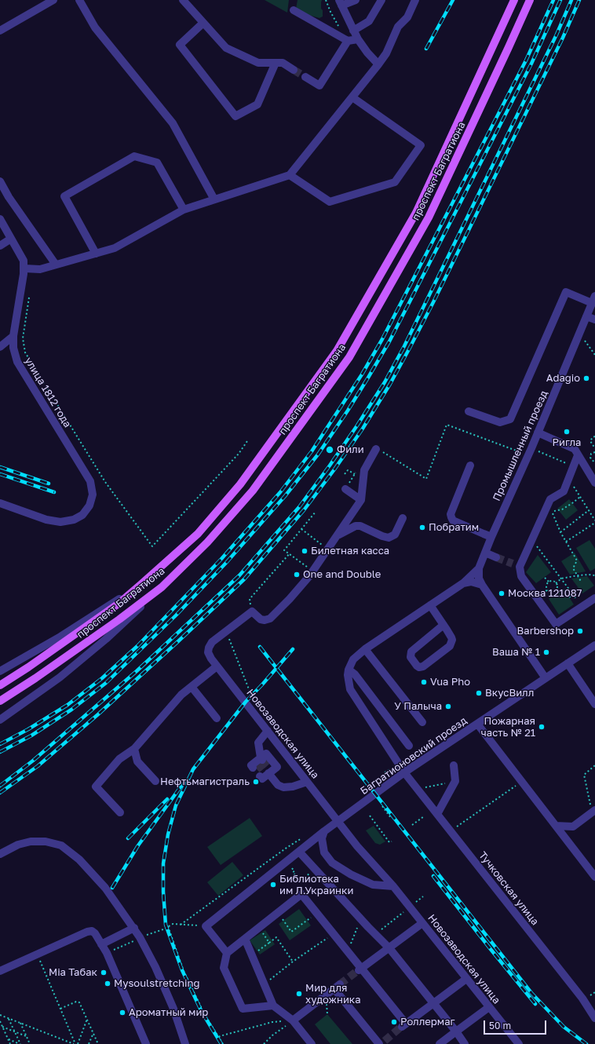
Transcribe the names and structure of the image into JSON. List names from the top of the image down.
{
  "streets": {
    "main road": ["проспект Багратиона"],
    "street": [
      "улица 1812 года",
      "Промышленный проезд",
      "Новозаводская улица",
      "Багратионовский проезд",
      "Тучковская улица"
    ]
  },
  "crossings": [
    ["Новозаводская улица", "Багратионовский проезд"],
    ["Багратионовский проезд", "Тучковская улица"]
  ],
  "places": [
    "Adagio",
    "Ригла",
    "Фили",
    "Побратим",
    "Билетная касса",
    "One and Double",
    "Москва 121087",
    "Barbershop",
    "Ваша № 1",
    "Vua Pho",
    "ВкусВилл",
    "У Палыча",
    "Пожарная часть № 21",
    "Нефтьмагистраль",
    "Библиотека им Л.Украинки",
    "Mia Табак",
    "Mysoulstretching",
    "Мир для художника",
    "Ароматный мир",
    "Роллермаг"
  ],
  "scale_bar": "50 m"
}
